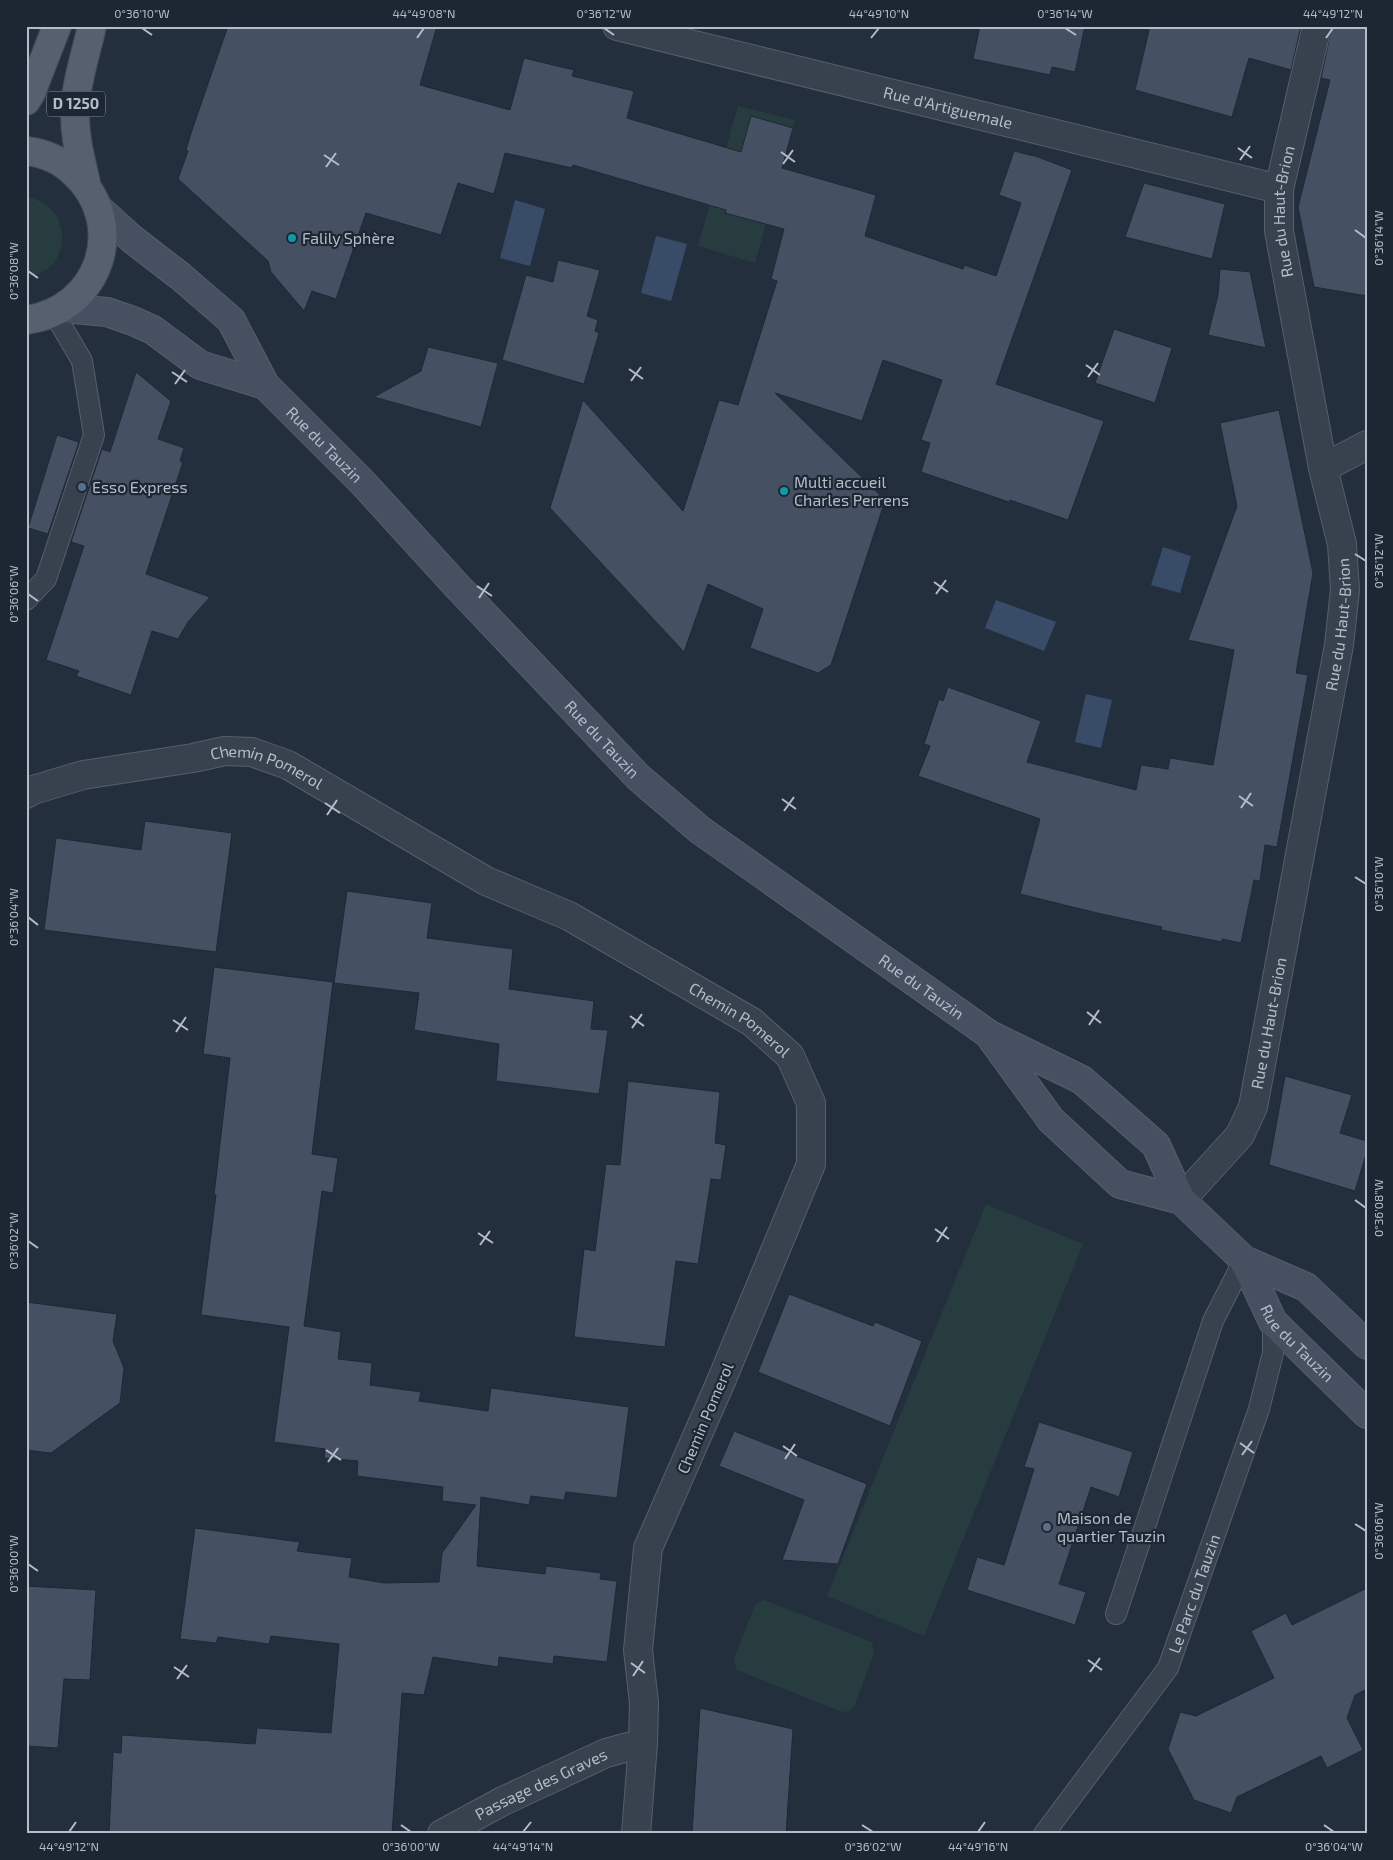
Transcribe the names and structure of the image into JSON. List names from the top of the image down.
{
  "streets": {
    "main road": ["D 1250"],
    "street": [
      "Rue d'Artiguemale",
      "Rue du Haut-Brion",
      "Rue du Tauzin",
      "Chemin Pomerol",
      "Passage des Graves"
    ],
    "lane": ["Le Parc du Tauzin"]
  },
  "crossings": [
    ["Rue d'Artiguemale", "Rue du Haut-Brion"],
    ["Rue du Haut-Brion", "Rue du Tauzin"],
    ["Rue du Tauzin", "Le Parc du Tauzin"],
    ["Chemin Pomerol", "Passage des Graves"]
  ],
  "places": [
    "Falily Sphère",
    "Esso Express",
    "Multi accueil Charles Perrens",
    "Maison de quartier Tauzin"
  ],
  "coordinates": [
    "0°36'10\"W",
    "44°49'08\"N",
    "0°36'12\"W",
    "44°49'10\"N",
    "0°36'14\"W",
    "44°49'12\"N",
    "0°36'08\"W",
    "0°36'06\"W",
    "0°36'04\"W",
    "0°36'02\"W",
    "0°36'00\"W",
    "44°49'14\"N",
    "44°49'16\"N"
  ]
}
